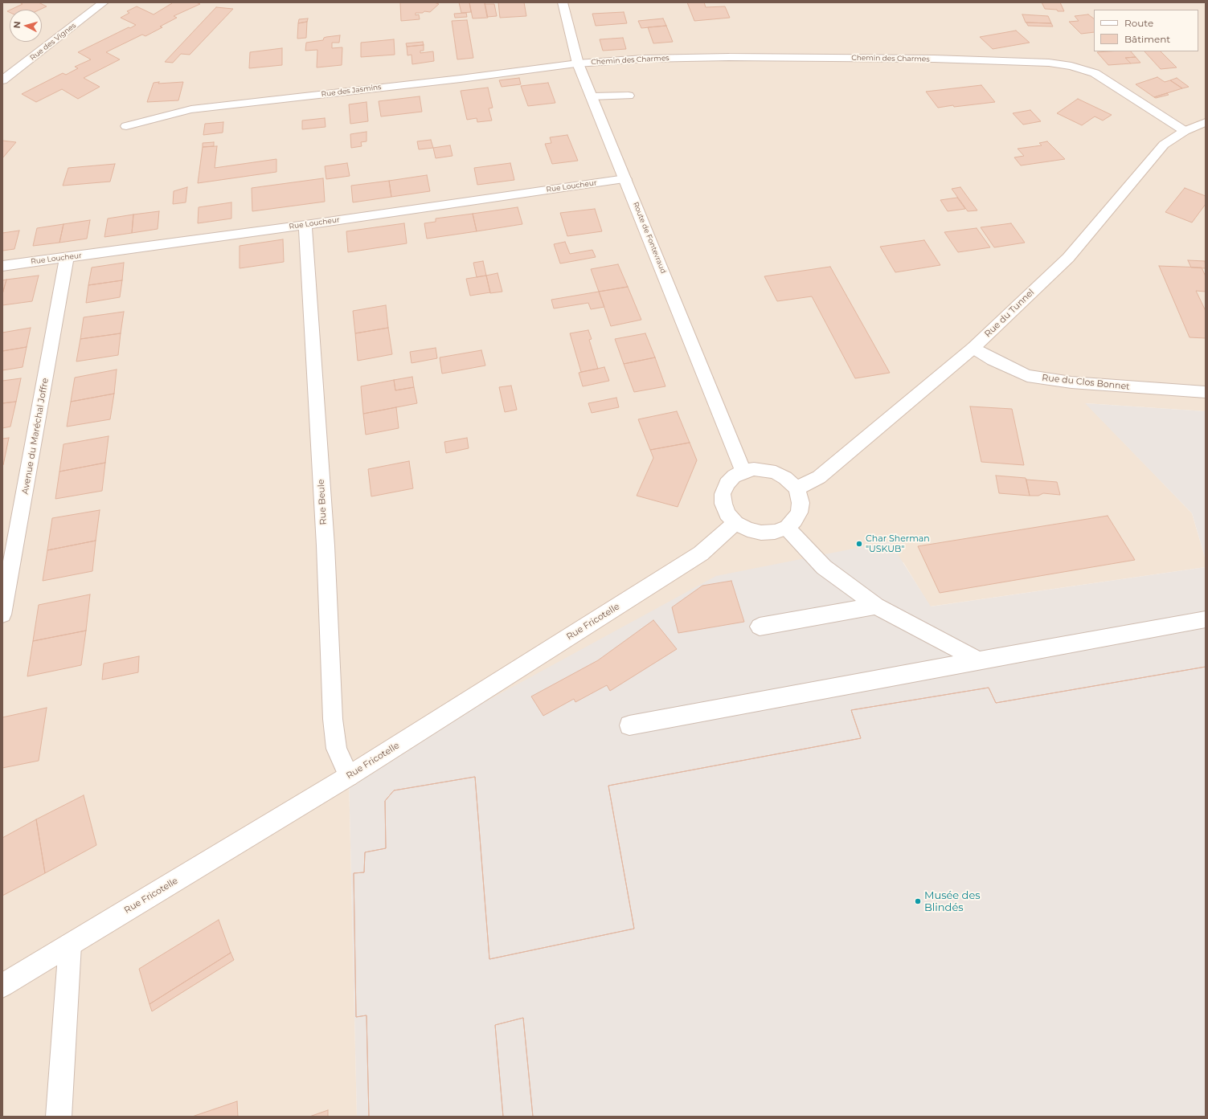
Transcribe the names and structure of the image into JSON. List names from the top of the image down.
{
  "streets": {
    "street": [
      "Rue des Vignes",
      "Chemin des Charmes",
      "Rue des Jasmins",
      "Rue Loucheur",
      "Route de Fontevraud",
      "Rue du Tunnel",
      "Rue du Clos Bonnet",
      "Avenue du Maréchal Joffre",
      "Rue Beule",
      "Rue Fricotelle"
    ]
  },
  "crossings": [
    ["Chemin des Charmes", "Rue des Jasmins"],
    ["Chemin des Charmes", "Route de Fontevraud"],
    ["Chemin des Charmes", "Rue du Tunnel"],
    ["Rue des Jasmins", "Route de Fontevraud"],
    ["Rue Loucheur", "Route de Fontevraud"],
    ["Rue Loucheur", "Avenue du Maréchal Joffre"],
    ["Rue Loucheur", "Rue Beule"],
    ["Route de Fontevraud", "Rue du Tunnel"],
    ["Route de Fontevraud", "Rue Fricotelle"],
    ["Rue du Tunnel", "Rue du Clos Bonnet"],
    ["Rue du Tunnel", "Rue Fricotelle"],
    ["Rue Beule", "Rue Fricotelle"]
  ],
  "places": ["Char Sherman \"USKUB\"", "Musée des Blindés"],
  "legend": ["Route", "Bâtiment"],
  "north": "left"
}
